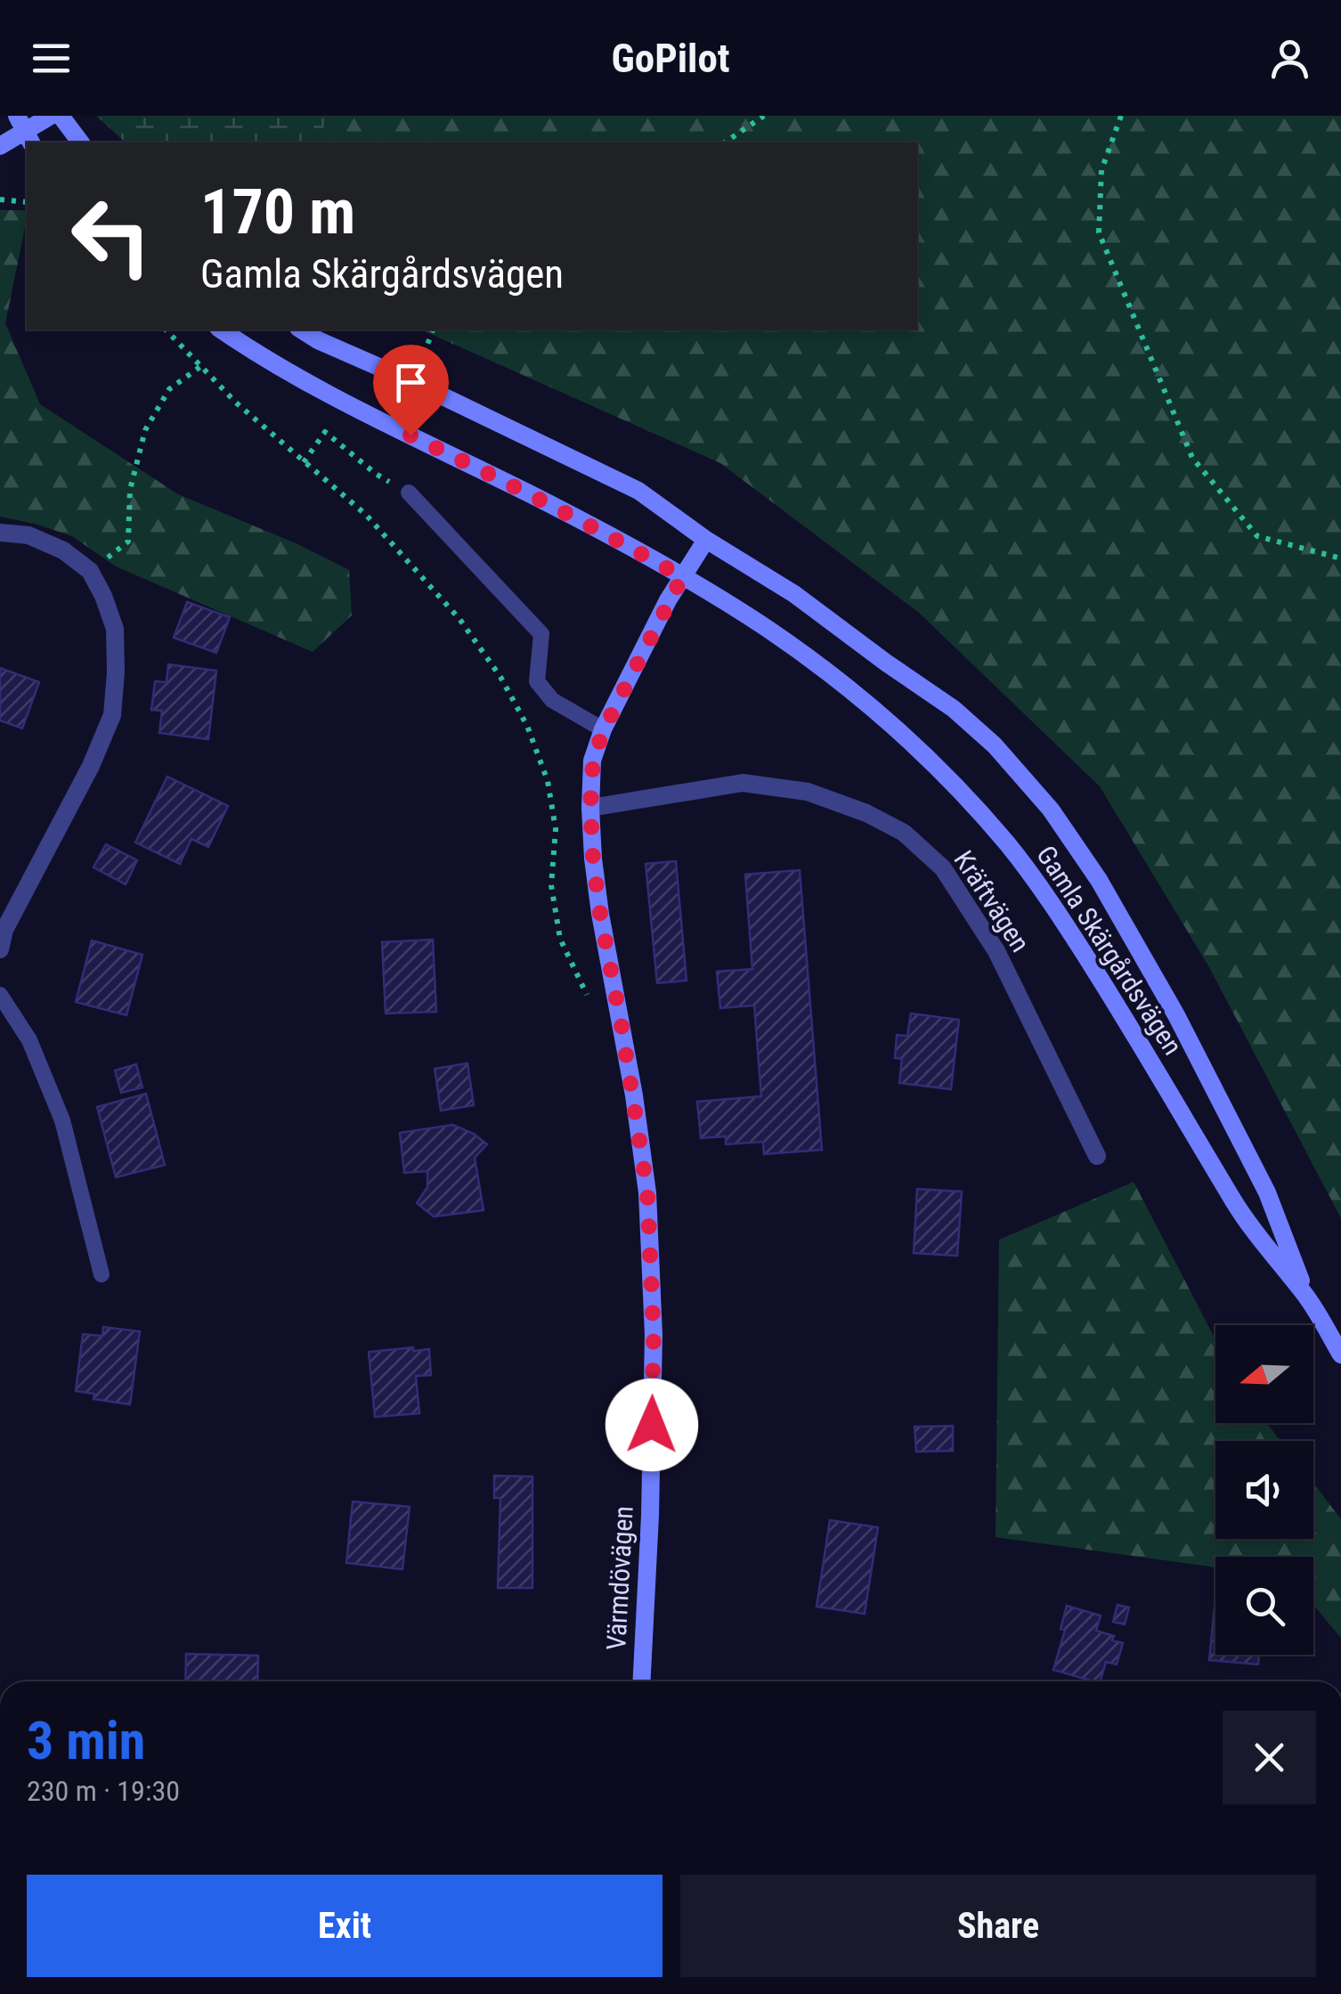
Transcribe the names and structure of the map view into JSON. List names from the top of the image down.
{
  "streets": {
    "main road": ["Gamla Skärgårdsvägen", "Värmdövägen"],
    "street": ["Kräftvägen"]
  },
  "crossings": [
    ["Kräftvägen", "Värmdövägen"],
    ["Gamla Skärgårdsvägen", "Värmdövägen"]
  ],
  "north": "left",
  "page": {
    "header": "GoPilot",
    "turn": ["170 m", "Gamla Skärgårdsvägen"],
    "heading": ["3 min", "230 m · 19:30"],
    "buttons": ["Exit", "Share"]
  }
}
